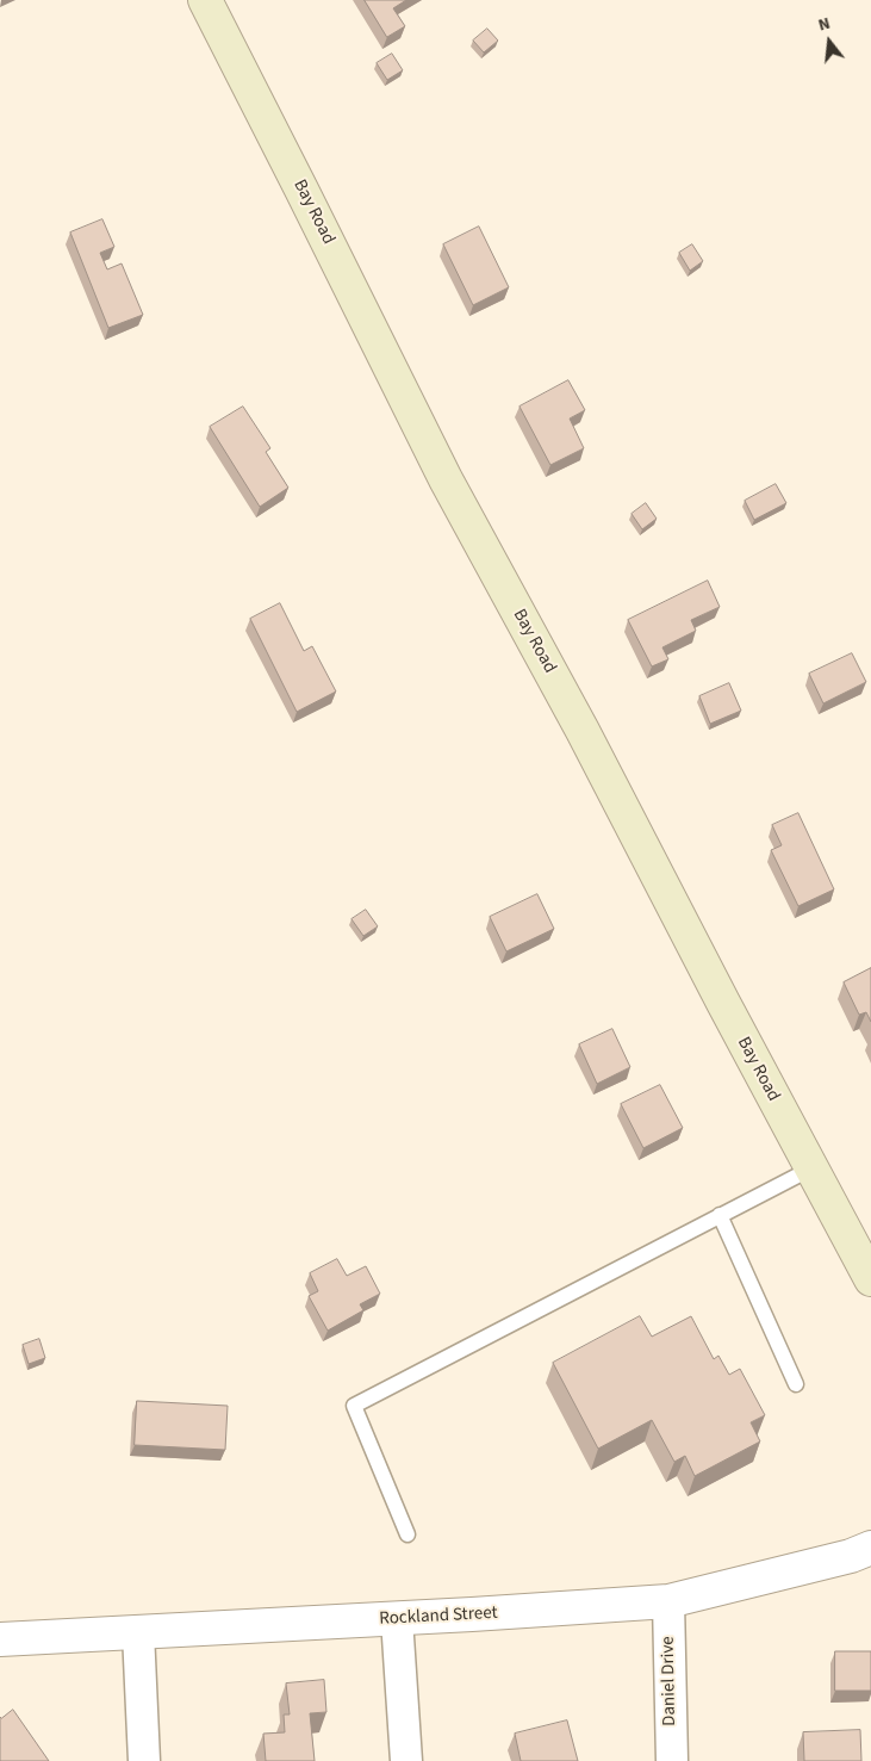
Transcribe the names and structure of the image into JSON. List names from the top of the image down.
{
  "streets": {
    "main road": ["Bay Road"],
    "street": ["Rockland Street", "Daniel Drive"]
  },
  "crossings": [
    ["Rockland Street", "Daniel Drive"]
  ],
  "north": "top"
}
